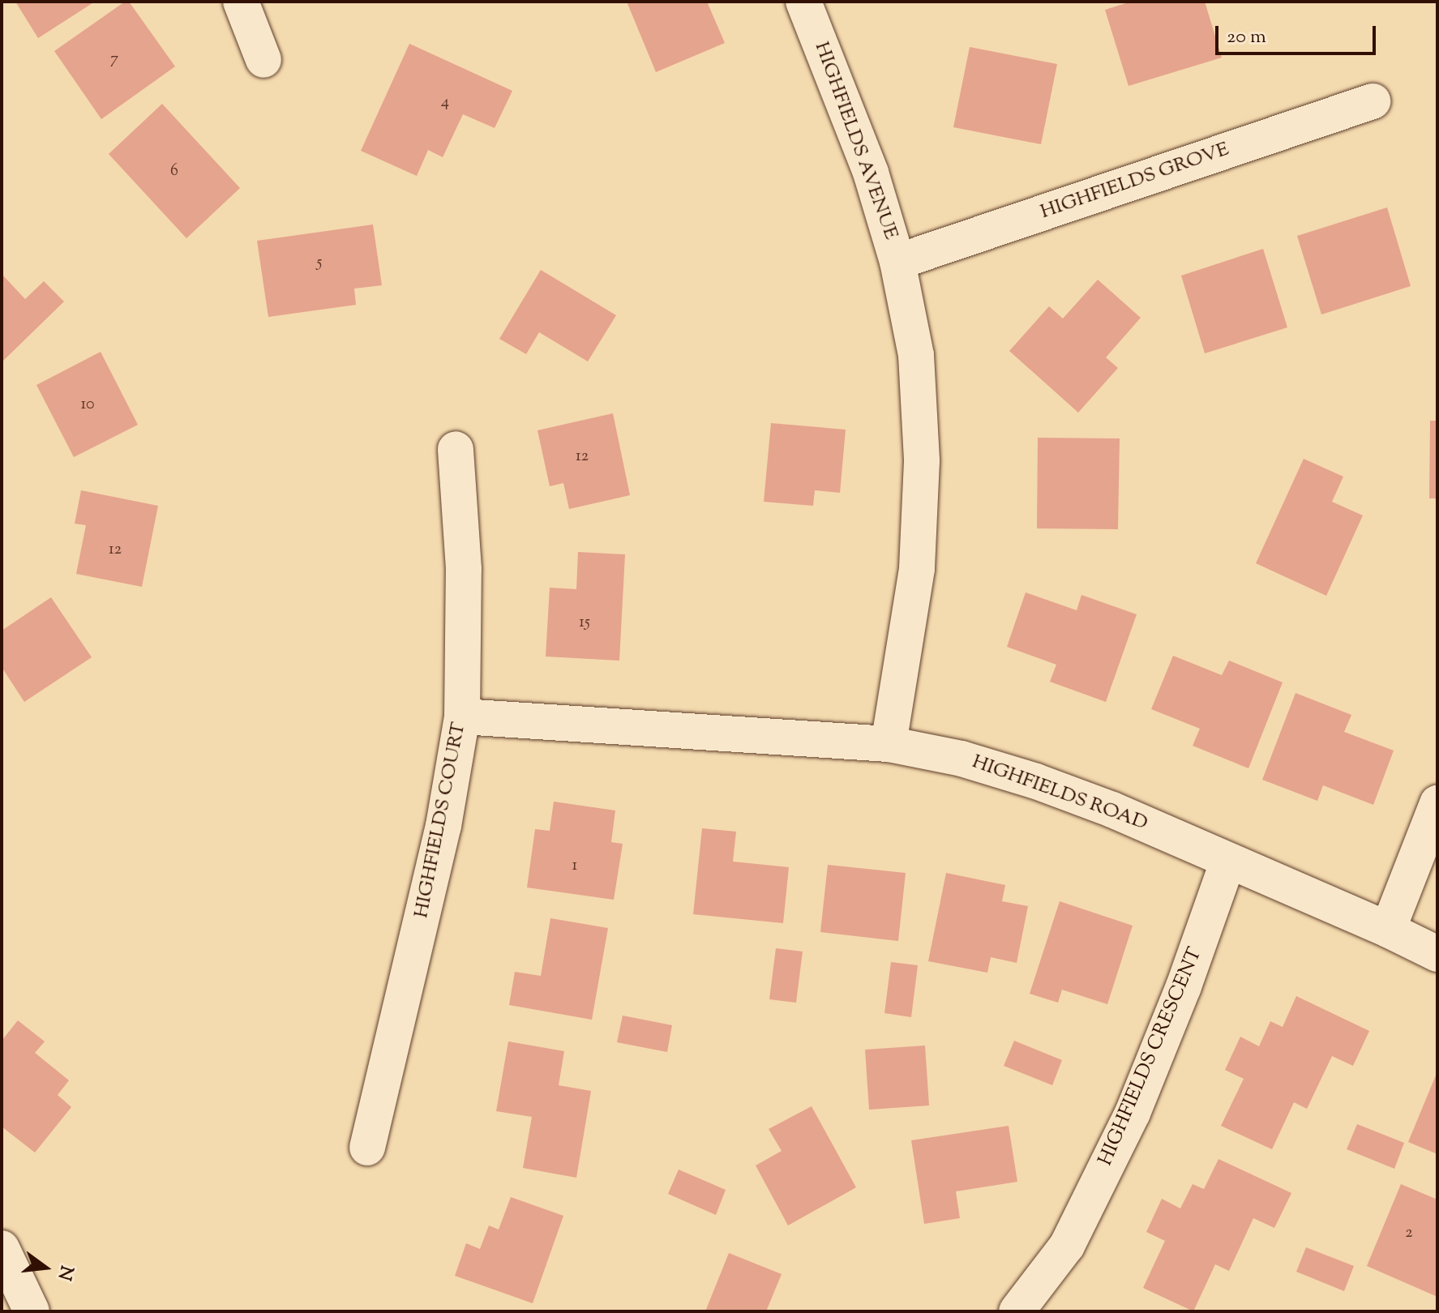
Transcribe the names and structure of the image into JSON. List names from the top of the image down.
{
  "streets": {
    "street": [
      "HIGHFIELDS AVENUE",
      "HIGHFIELDS GROVE",
      "HIGHFIELDS ROAD",
      "HIGHFIELDS COURT",
      "HIGHFIELDS CRESCENT"
    ]
  },
  "crossings": [
    ["HIGHFIELDS AVENUE", "HIGHFIELDS GROVE"],
    ["HIGHFIELDS AVENUE", "HIGHFIELDS ROAD"],
    ["HIGHFIELDS ROAD", "HIGHFIELDS COURT"],
    ["HIGHFIELDS ROAD", "HIGHFIELDS CRESCENT"]
  ],
  "house_numbers": [
    "7",
    "4",
    "6",
    "5",
    "10",
    "12",
    "12",
    "15",
    "1",
    "2"
  ],
  "scale_bar": "20 m",
  "north": "right"
}
